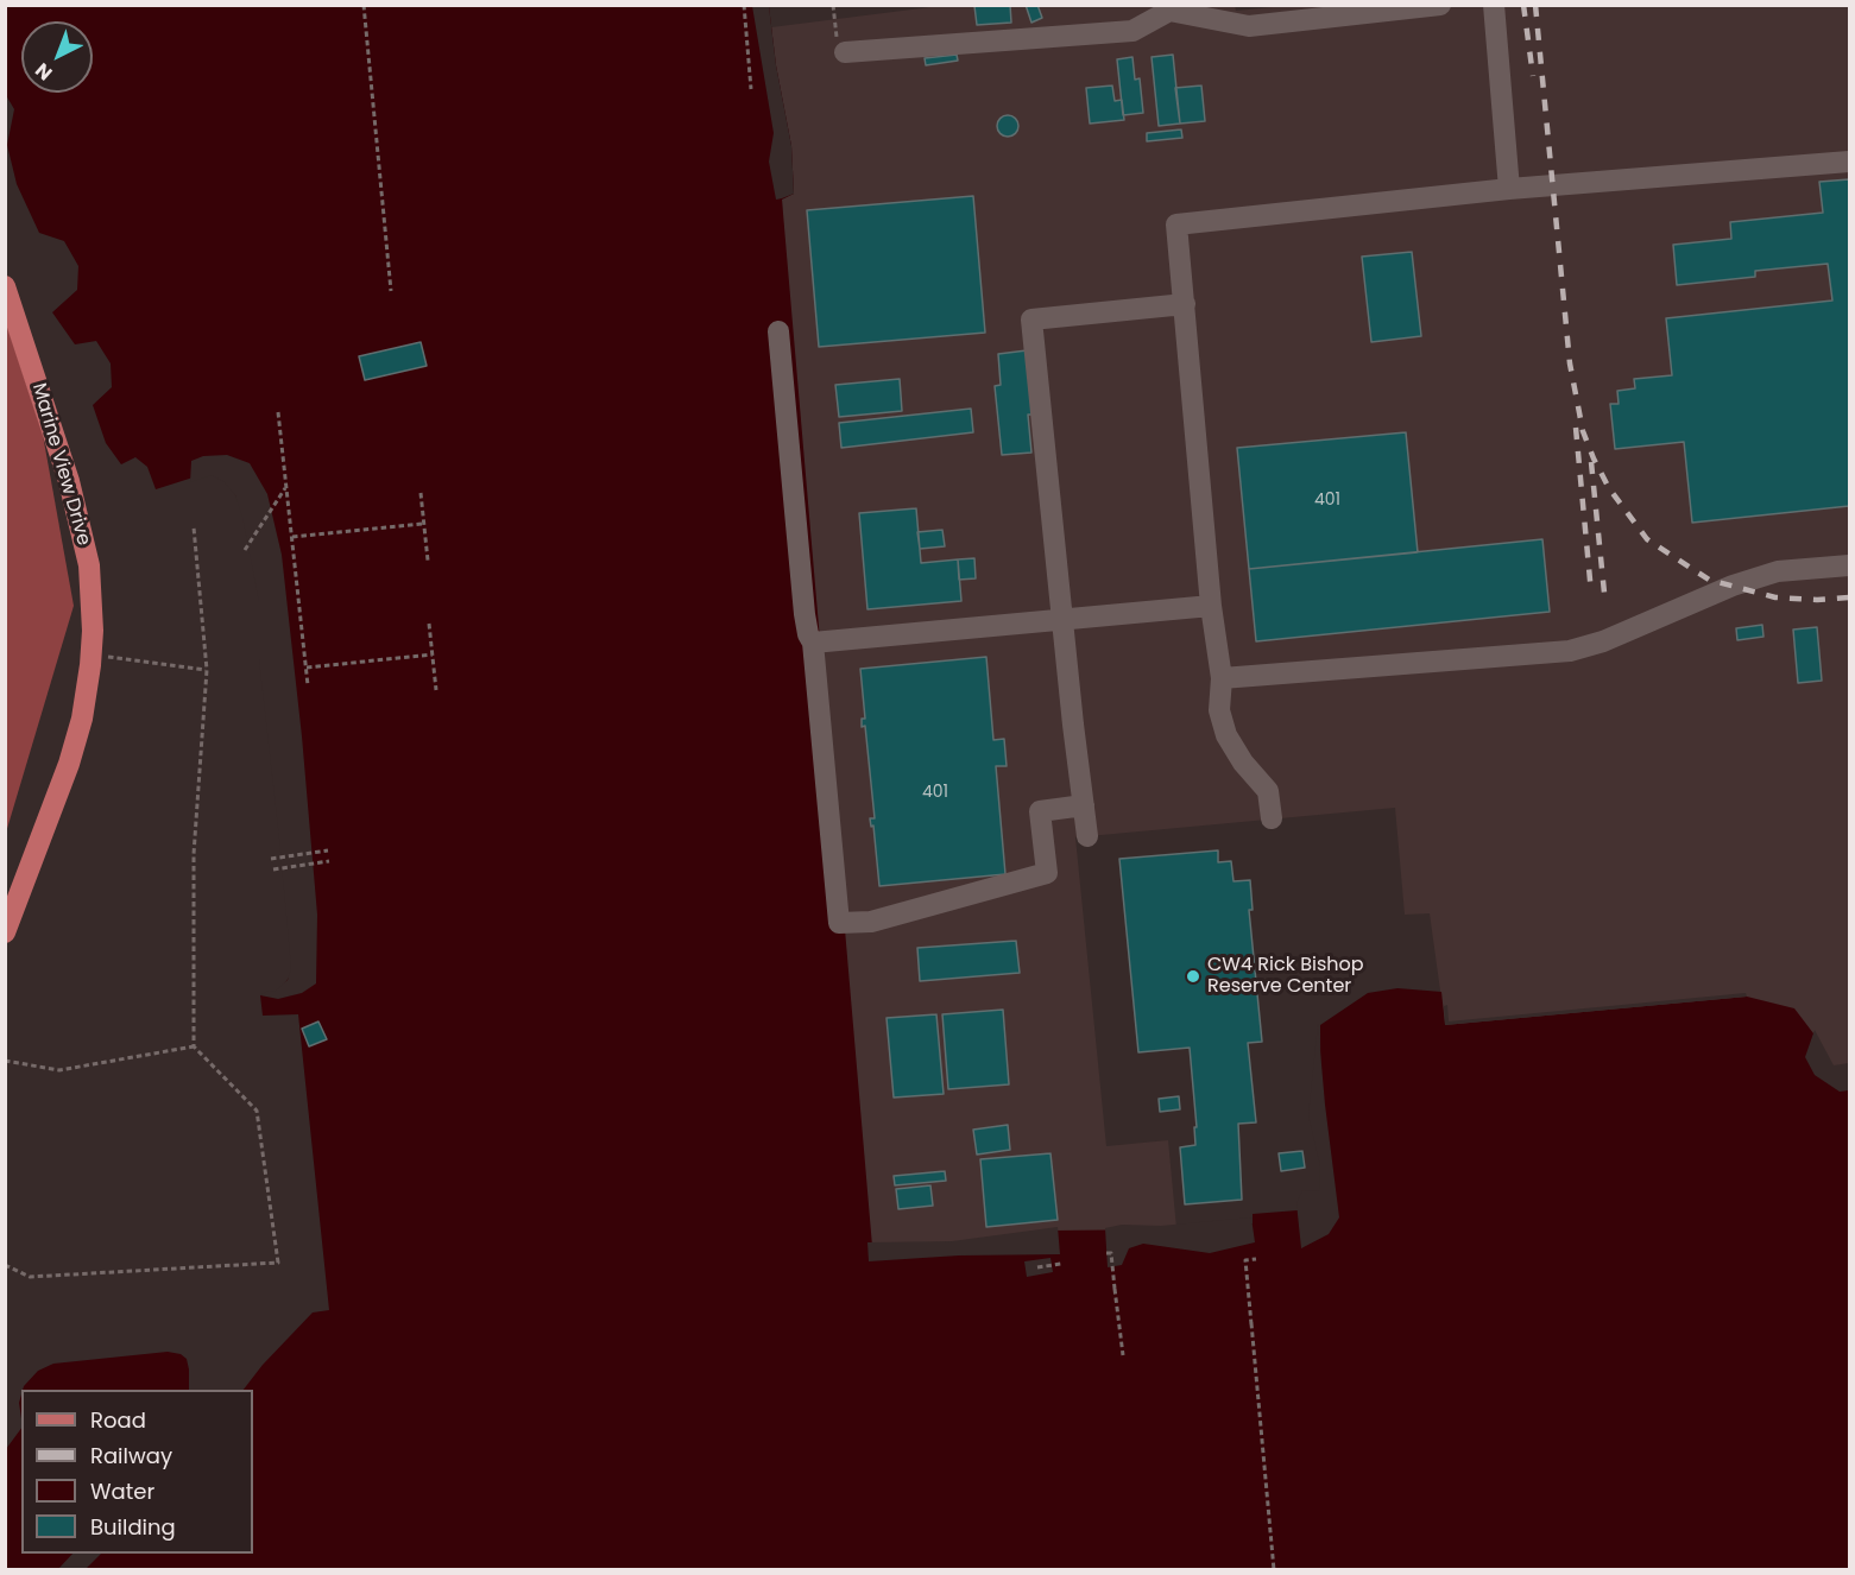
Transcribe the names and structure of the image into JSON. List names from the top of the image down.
{
  "streets": {
    "main road": ["Marine View Drive"]
  },
  "places": ["CW4 Rick Bishop Reserve Center"],
  "house_numbers": ["401", "401"],
  "legend": [
    "Road",
    "Railway",
    "Water",
    "Building"
  ],
  "north": "bottom left"
}
